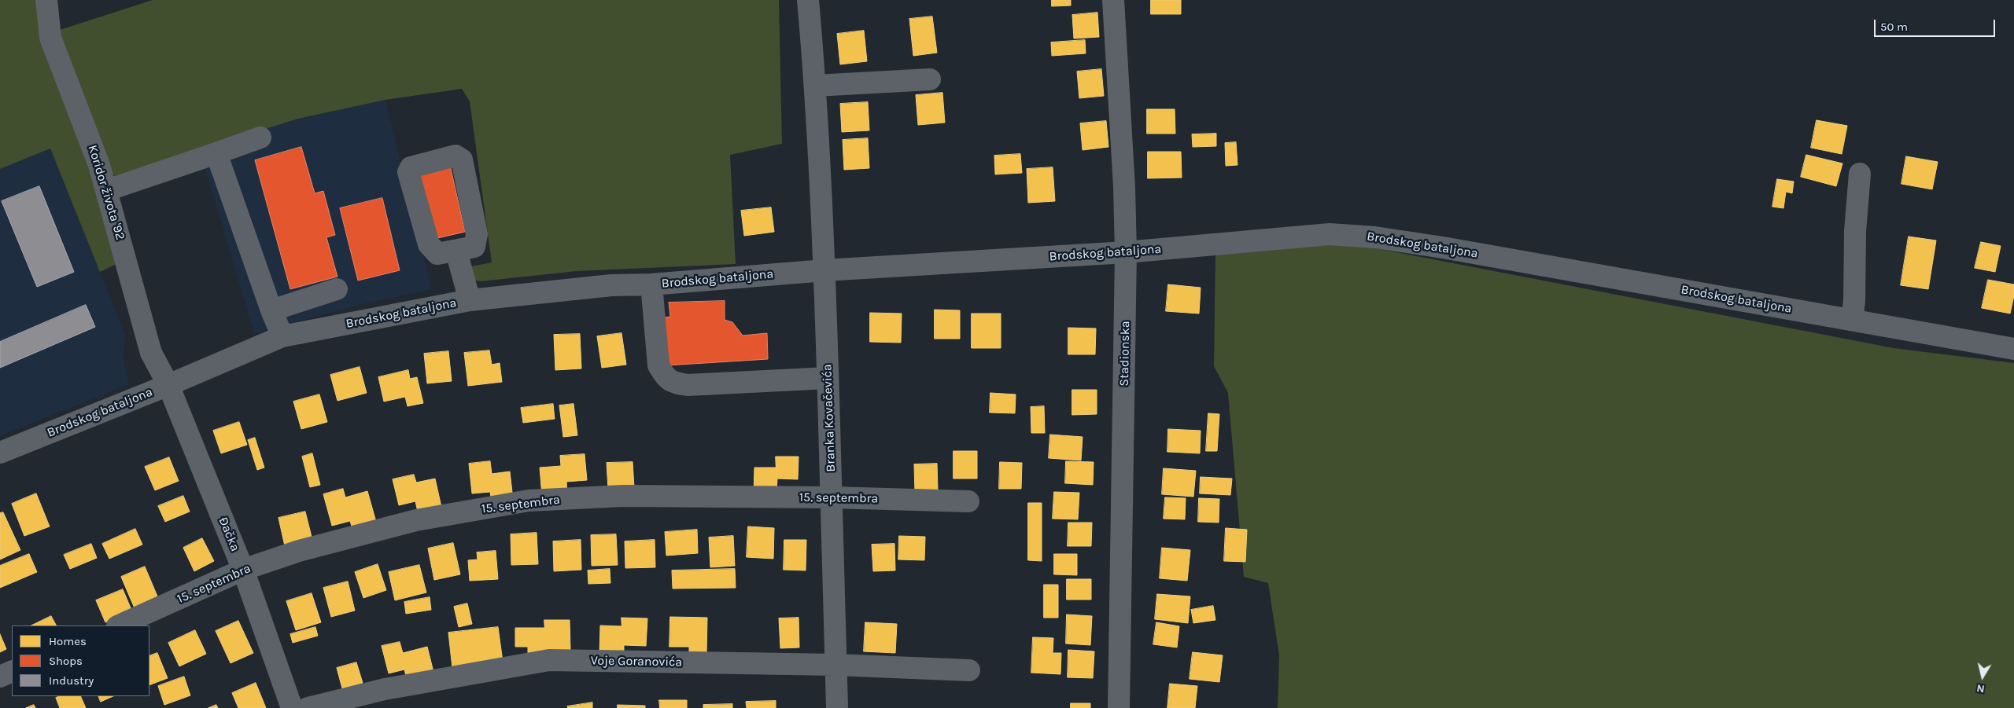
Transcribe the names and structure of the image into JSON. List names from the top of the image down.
{
  "streets": {
    "street": [
      "Koridor života '92",
      "Brodskog bataljona",
      "Stadionska",
      "Branka Kovačevića",
      "15. septembra",
      "Đačka",
      "Voje Goranovića"
    ]
  },
  "crossings": [
    ["Koridor života '92", "Brodskog bataljona"],
    ["Koridor života '92", "Đačka"],
    ["Brodskog bataljona", "Stadionska"],
    ["Brodskog bataljona", "Branka Kovačevića"],
    ["Brodskog bataljona", "Đačka"],
    ["Branka Kovačevića", "15. septembra"],
    ["Branka Kovačevića", "Voje Goranovića"],
    ["15. septembra", "Đačka"]
  ],
  "legend": ["Homes", "Shops", "Industry"],
  "scale_bar": "50 m",
  "north": "bottom"
}
